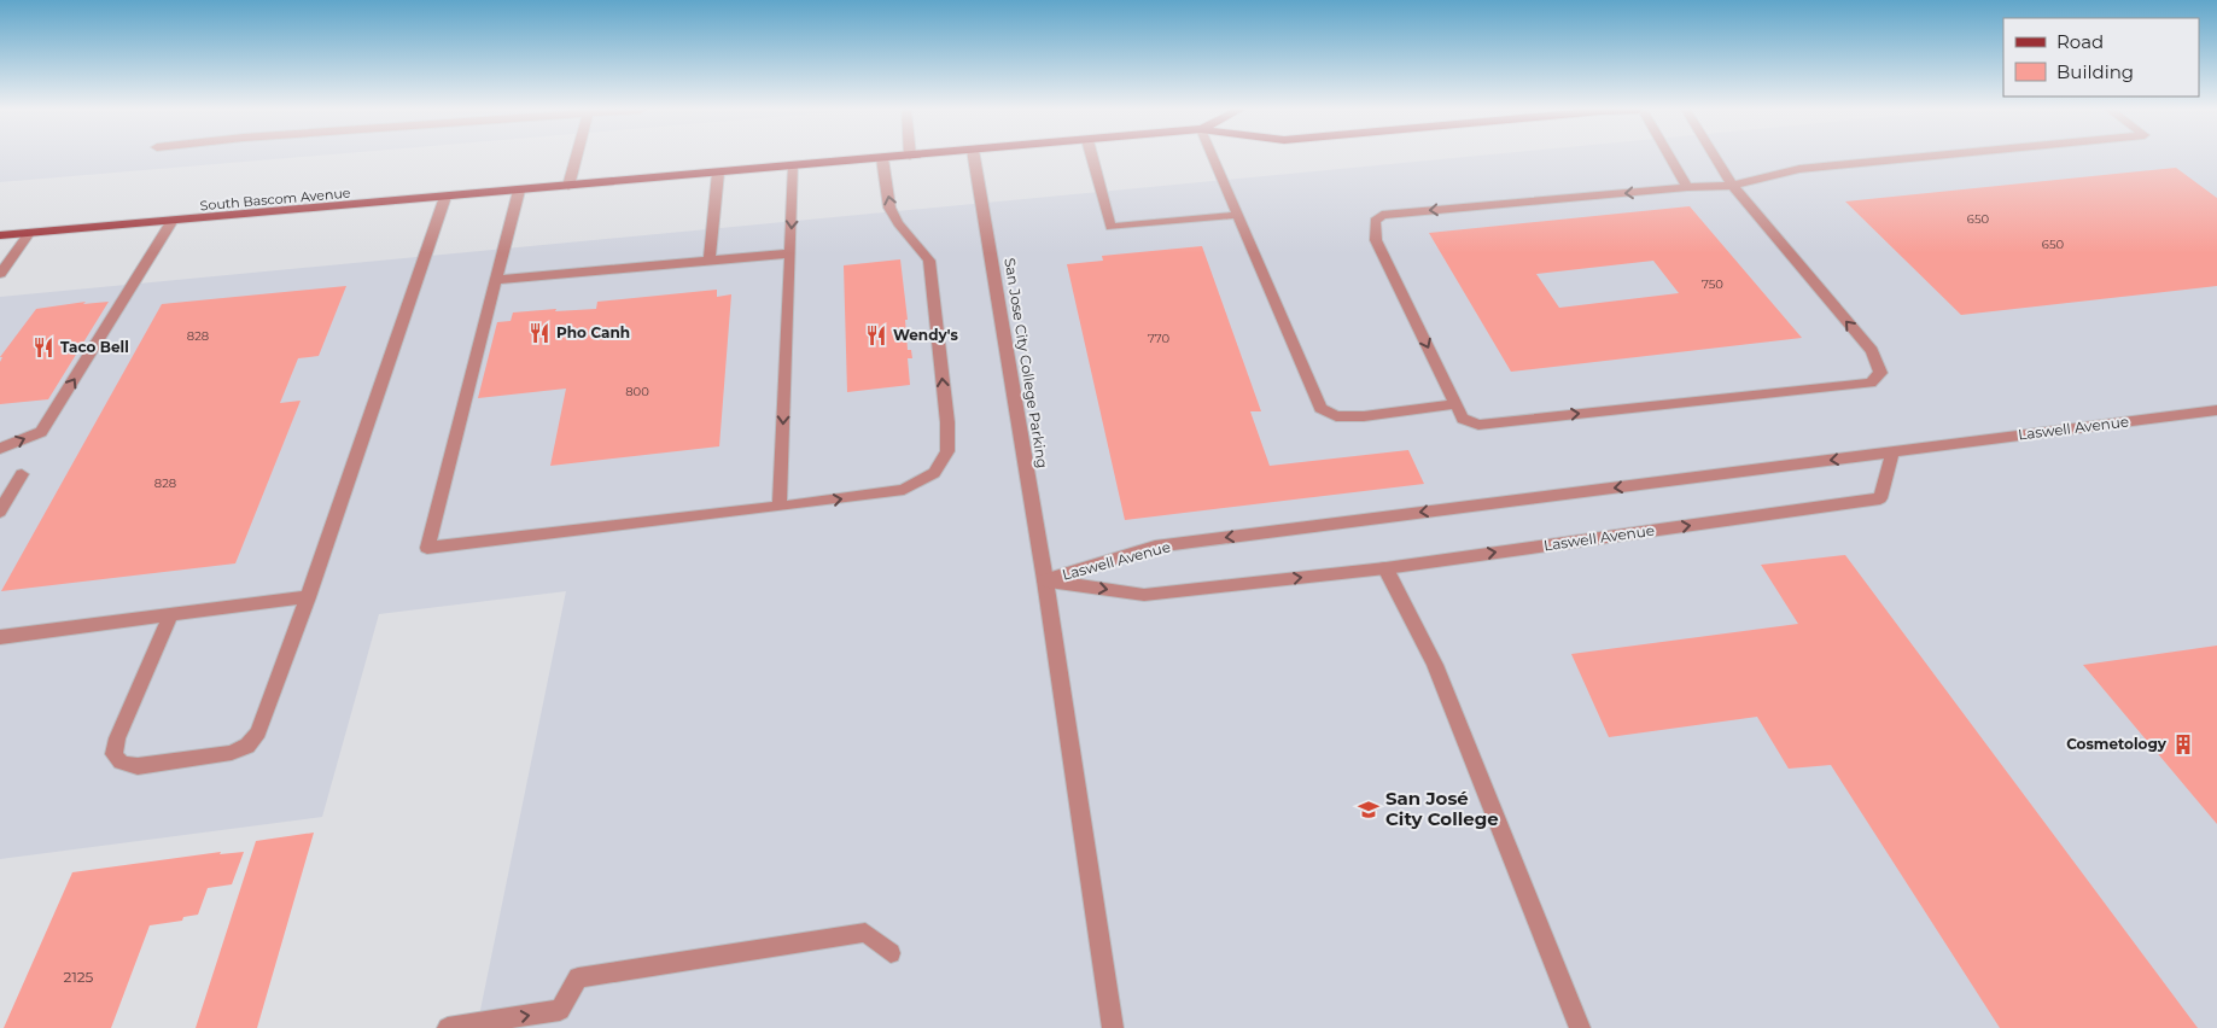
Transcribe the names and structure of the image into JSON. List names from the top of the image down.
{
  "streets": {
    "main road": ["South Bascom Avenue"],
    "street": ["San Jose City College Parking", "Laswell Avenue"]
  },
  "crossings": [
    ["San Jose City College Parking", "Laswell Avenue"]
  ],
  "places": {
    "restaurant": ["Pho Canh", "Wendy's", "Taco Bell"],
    "building": ["Cosmetology"],
    "school or university": ["San José City College"]
  },
  "house_numbers": [
    "650",
    "650",
    "750",
    "828",
    "770",
    "800",
    "828",
    "2125"
  ],
  "legend": ["Road", "Building"]
}
